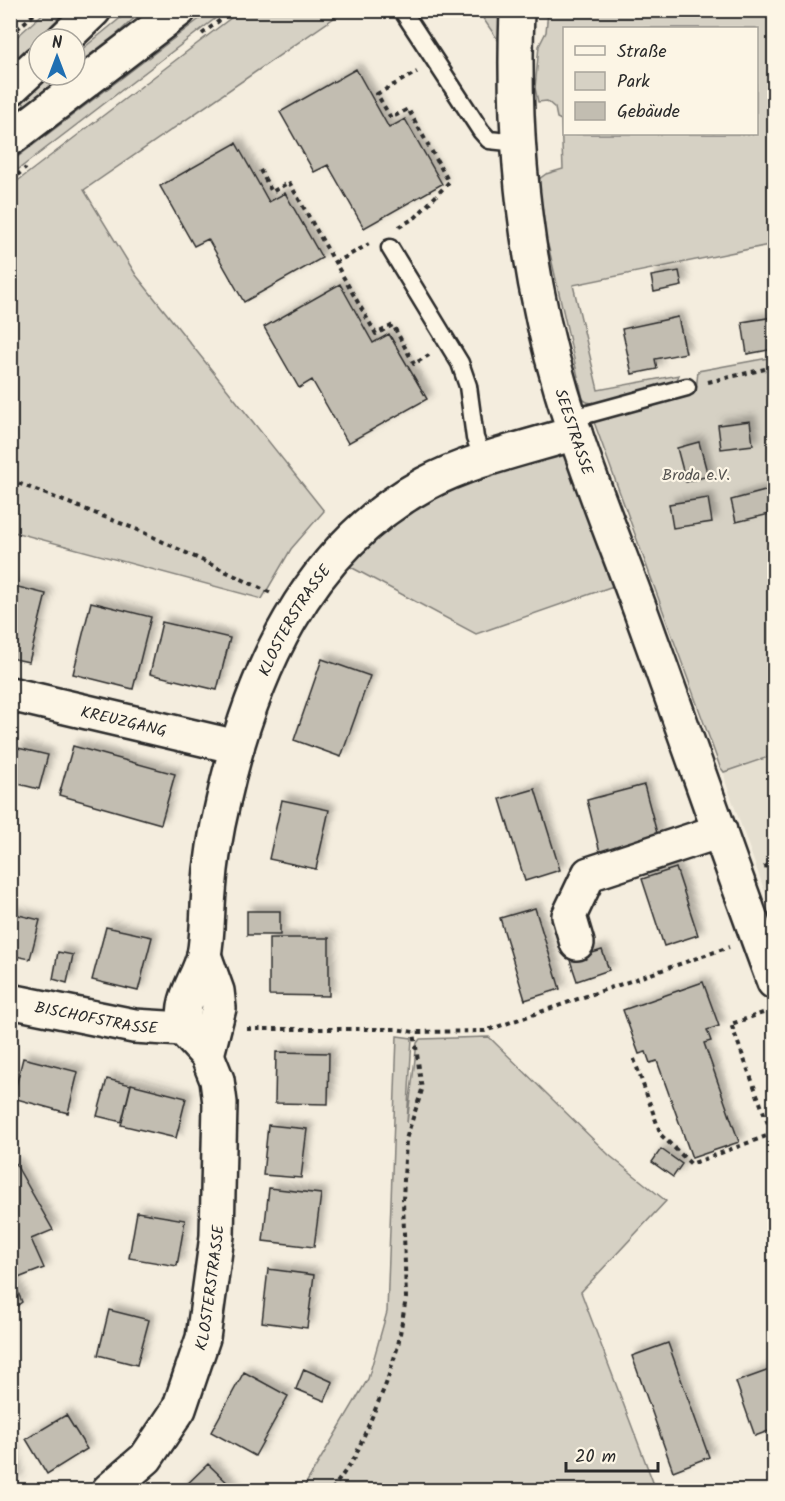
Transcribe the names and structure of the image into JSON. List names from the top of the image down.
{
  "streets": {
    "street": [
      "SEESTRASSE",
      "KLOSTERSTRASSE",
      "KREUZGANG",
      "BISCHOFSTRASSE"
    ]
  },
  "crossings": [
    ["SEESTRASSE", "KLOSTERSTRASSE"],
    ["KLOSTERSTRASSE", "KREUZGANG"],
    ["KLOSTERSTRASSE", "BISCHOFSTRASSE"]
  ],
  "parks": ["Broda e.V."],
  "legend": ["Straße", "Park", "Gebäude"],
  "scale_bar": "20 m",
  "north": "top"
}
